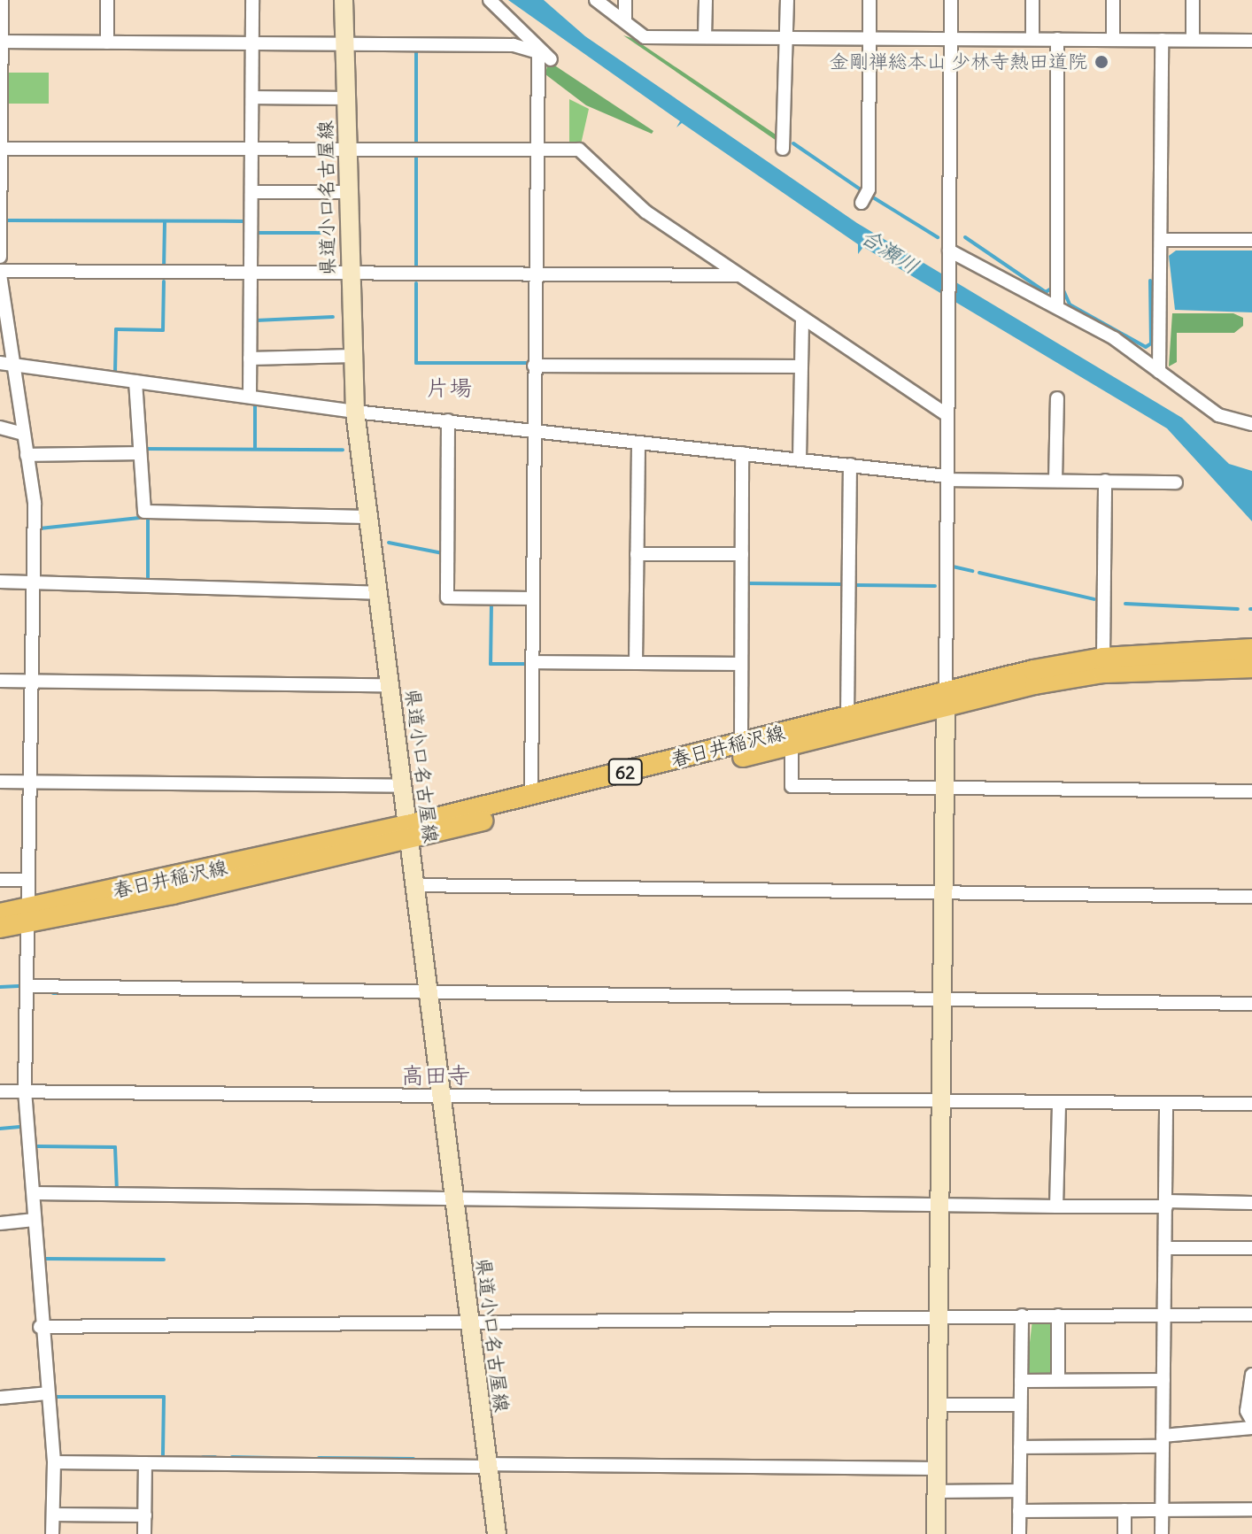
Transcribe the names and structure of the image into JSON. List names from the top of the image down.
{
  "streets": {
    "main road": ["県道小口名古屋線", "春日井稲沢線", "62"]
  },
  "crossings": [
    ["県道小口名古屋線", "春日井稲沢線"]
  ],
  "districts": ["片場", "高田寺"],
  "water": ["合瀬川"],
  "places": ["金剛禅総本山 少林寺熱田道院"]
}
